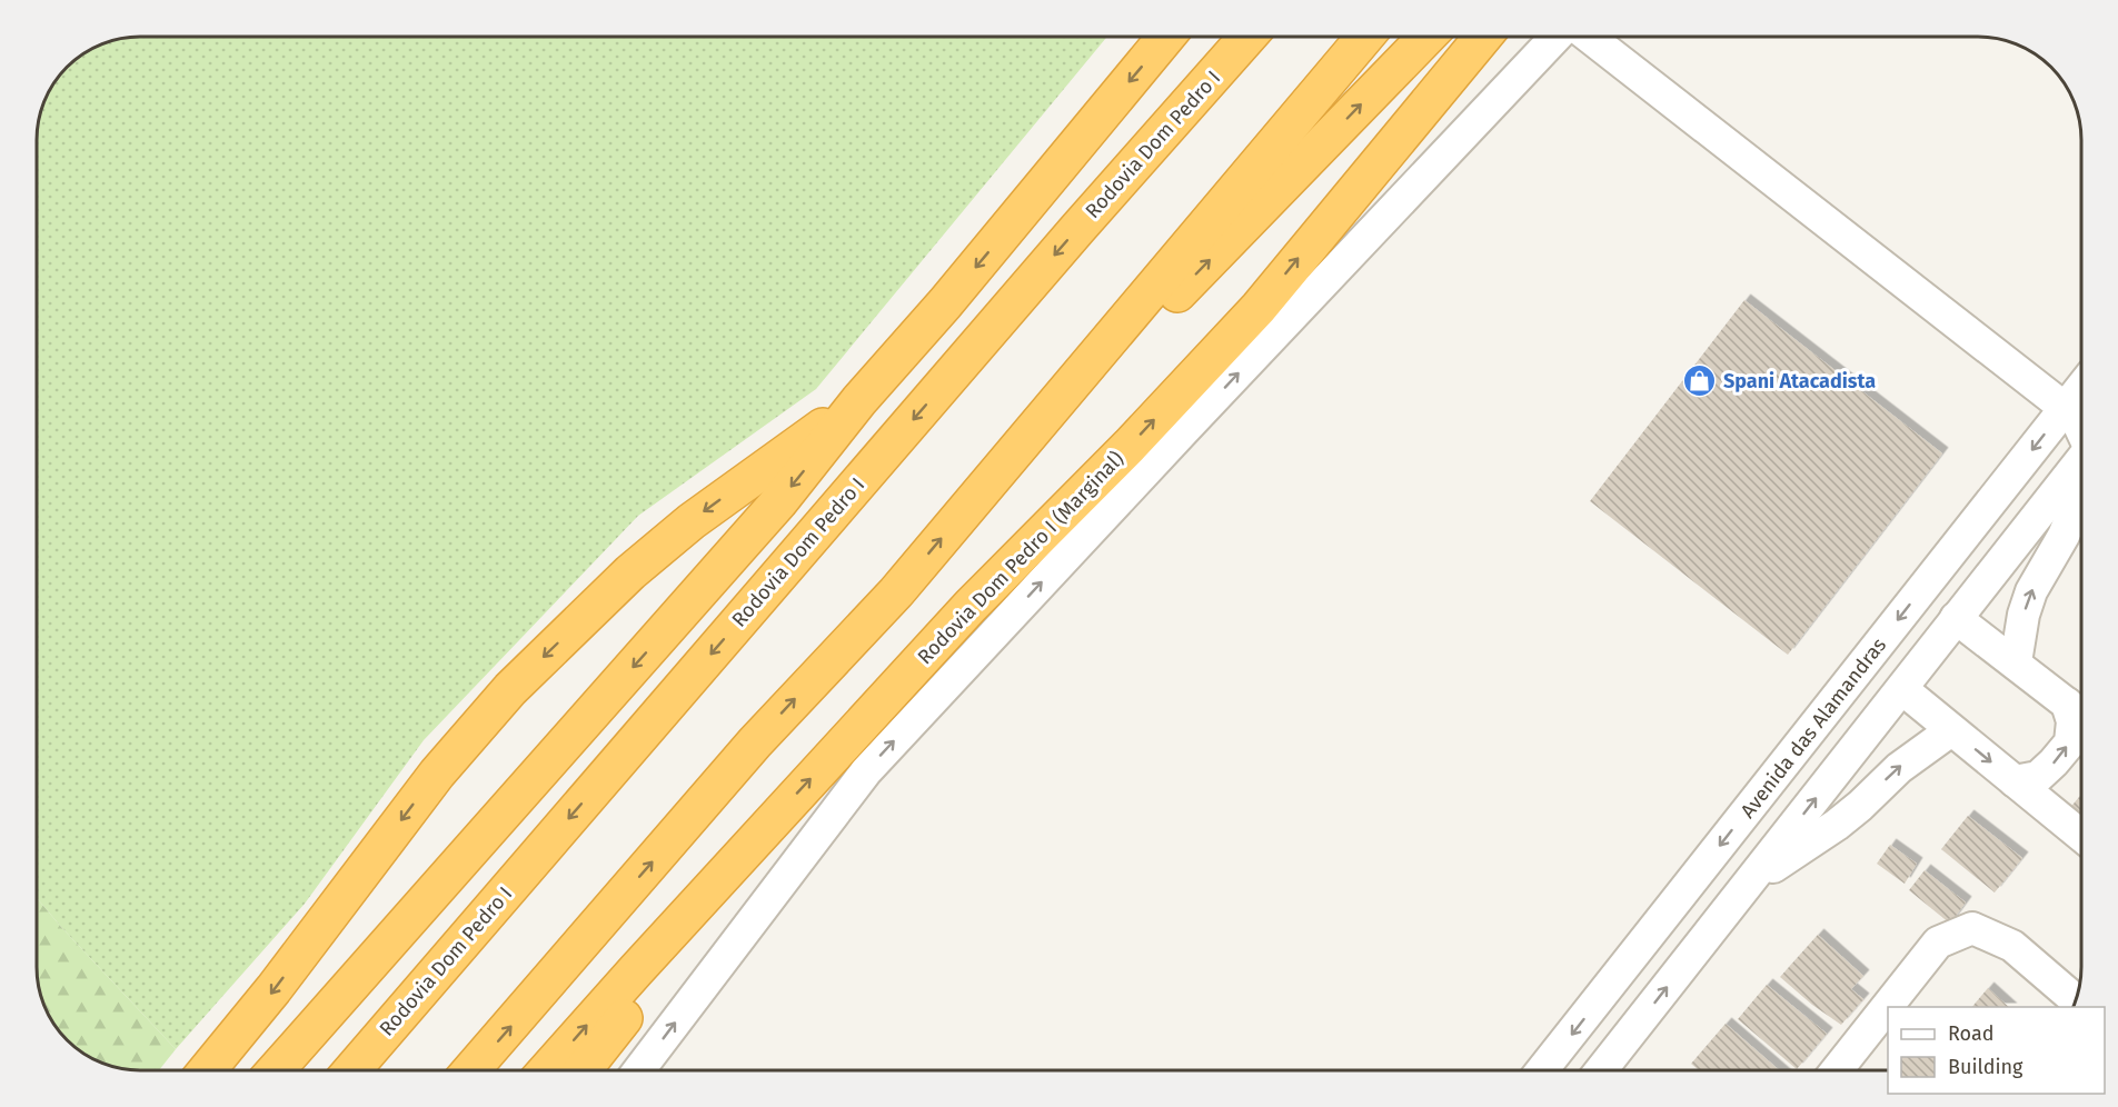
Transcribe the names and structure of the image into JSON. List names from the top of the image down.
{
  "streets": {
    "highway": ["Rodovia Dom Pedro I", "Rodovia Dom Pedro I (Marginal)"],
    "street": ["Avenida das Alamandras"]
  },
  "places": {
    "shop": ["Spani Atacadista"]
  },
  "legend": ["Road", "Building"]
}
